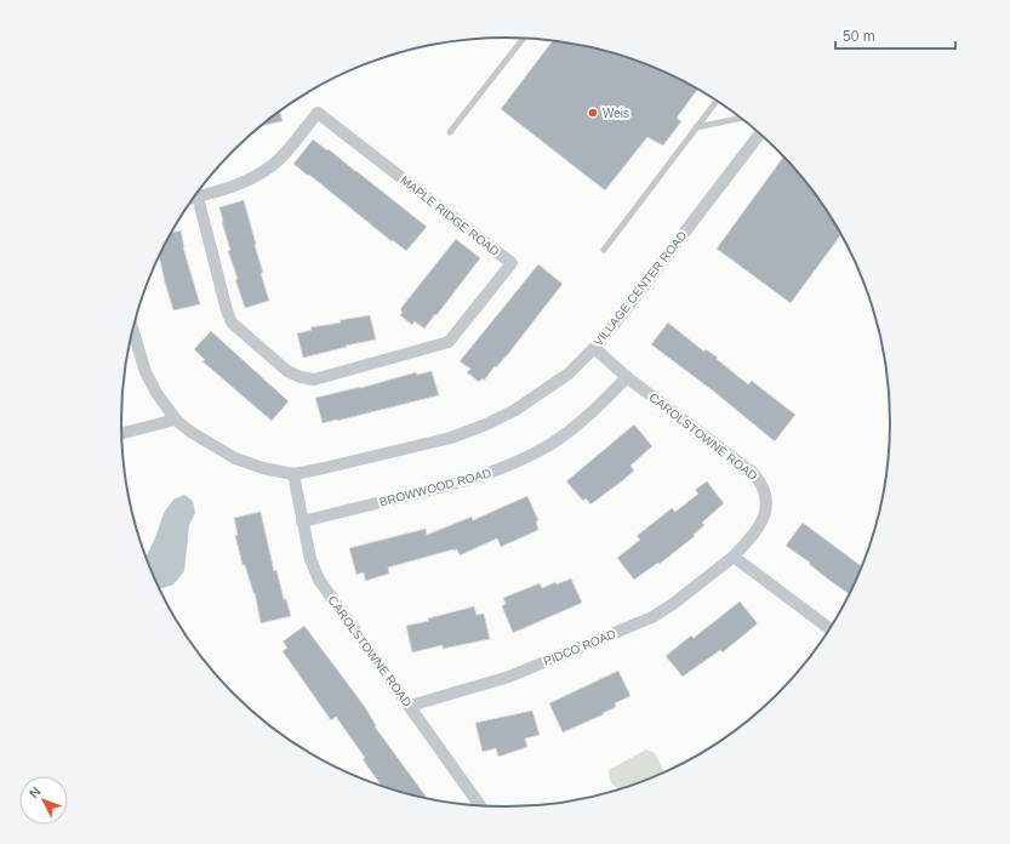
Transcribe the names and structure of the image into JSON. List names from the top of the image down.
{
  "streets": {
    "street": [
      "MAPLE RIDGE ROAD",
      "VILLAGE CENTER ROAD",
      "CAROLSTOWNE ROAD",
      "BROWWOOD ROAD",
      "PIDCO ROAD"
    ]
  },
  "crossings": [
    ["VILLAGE CENTER ROAD", "CAROLSTOWNE ROAD"],
    ["CAROLSTOWNE ROAD", "BROWWOOD ROAD"],
    ["CAROLSTOWNE ROAD", "PIDCO ROAD"]
  ],
  "places": ["Weis"],
  "scale_bar": "50 m",
  "north": "top left"
}
